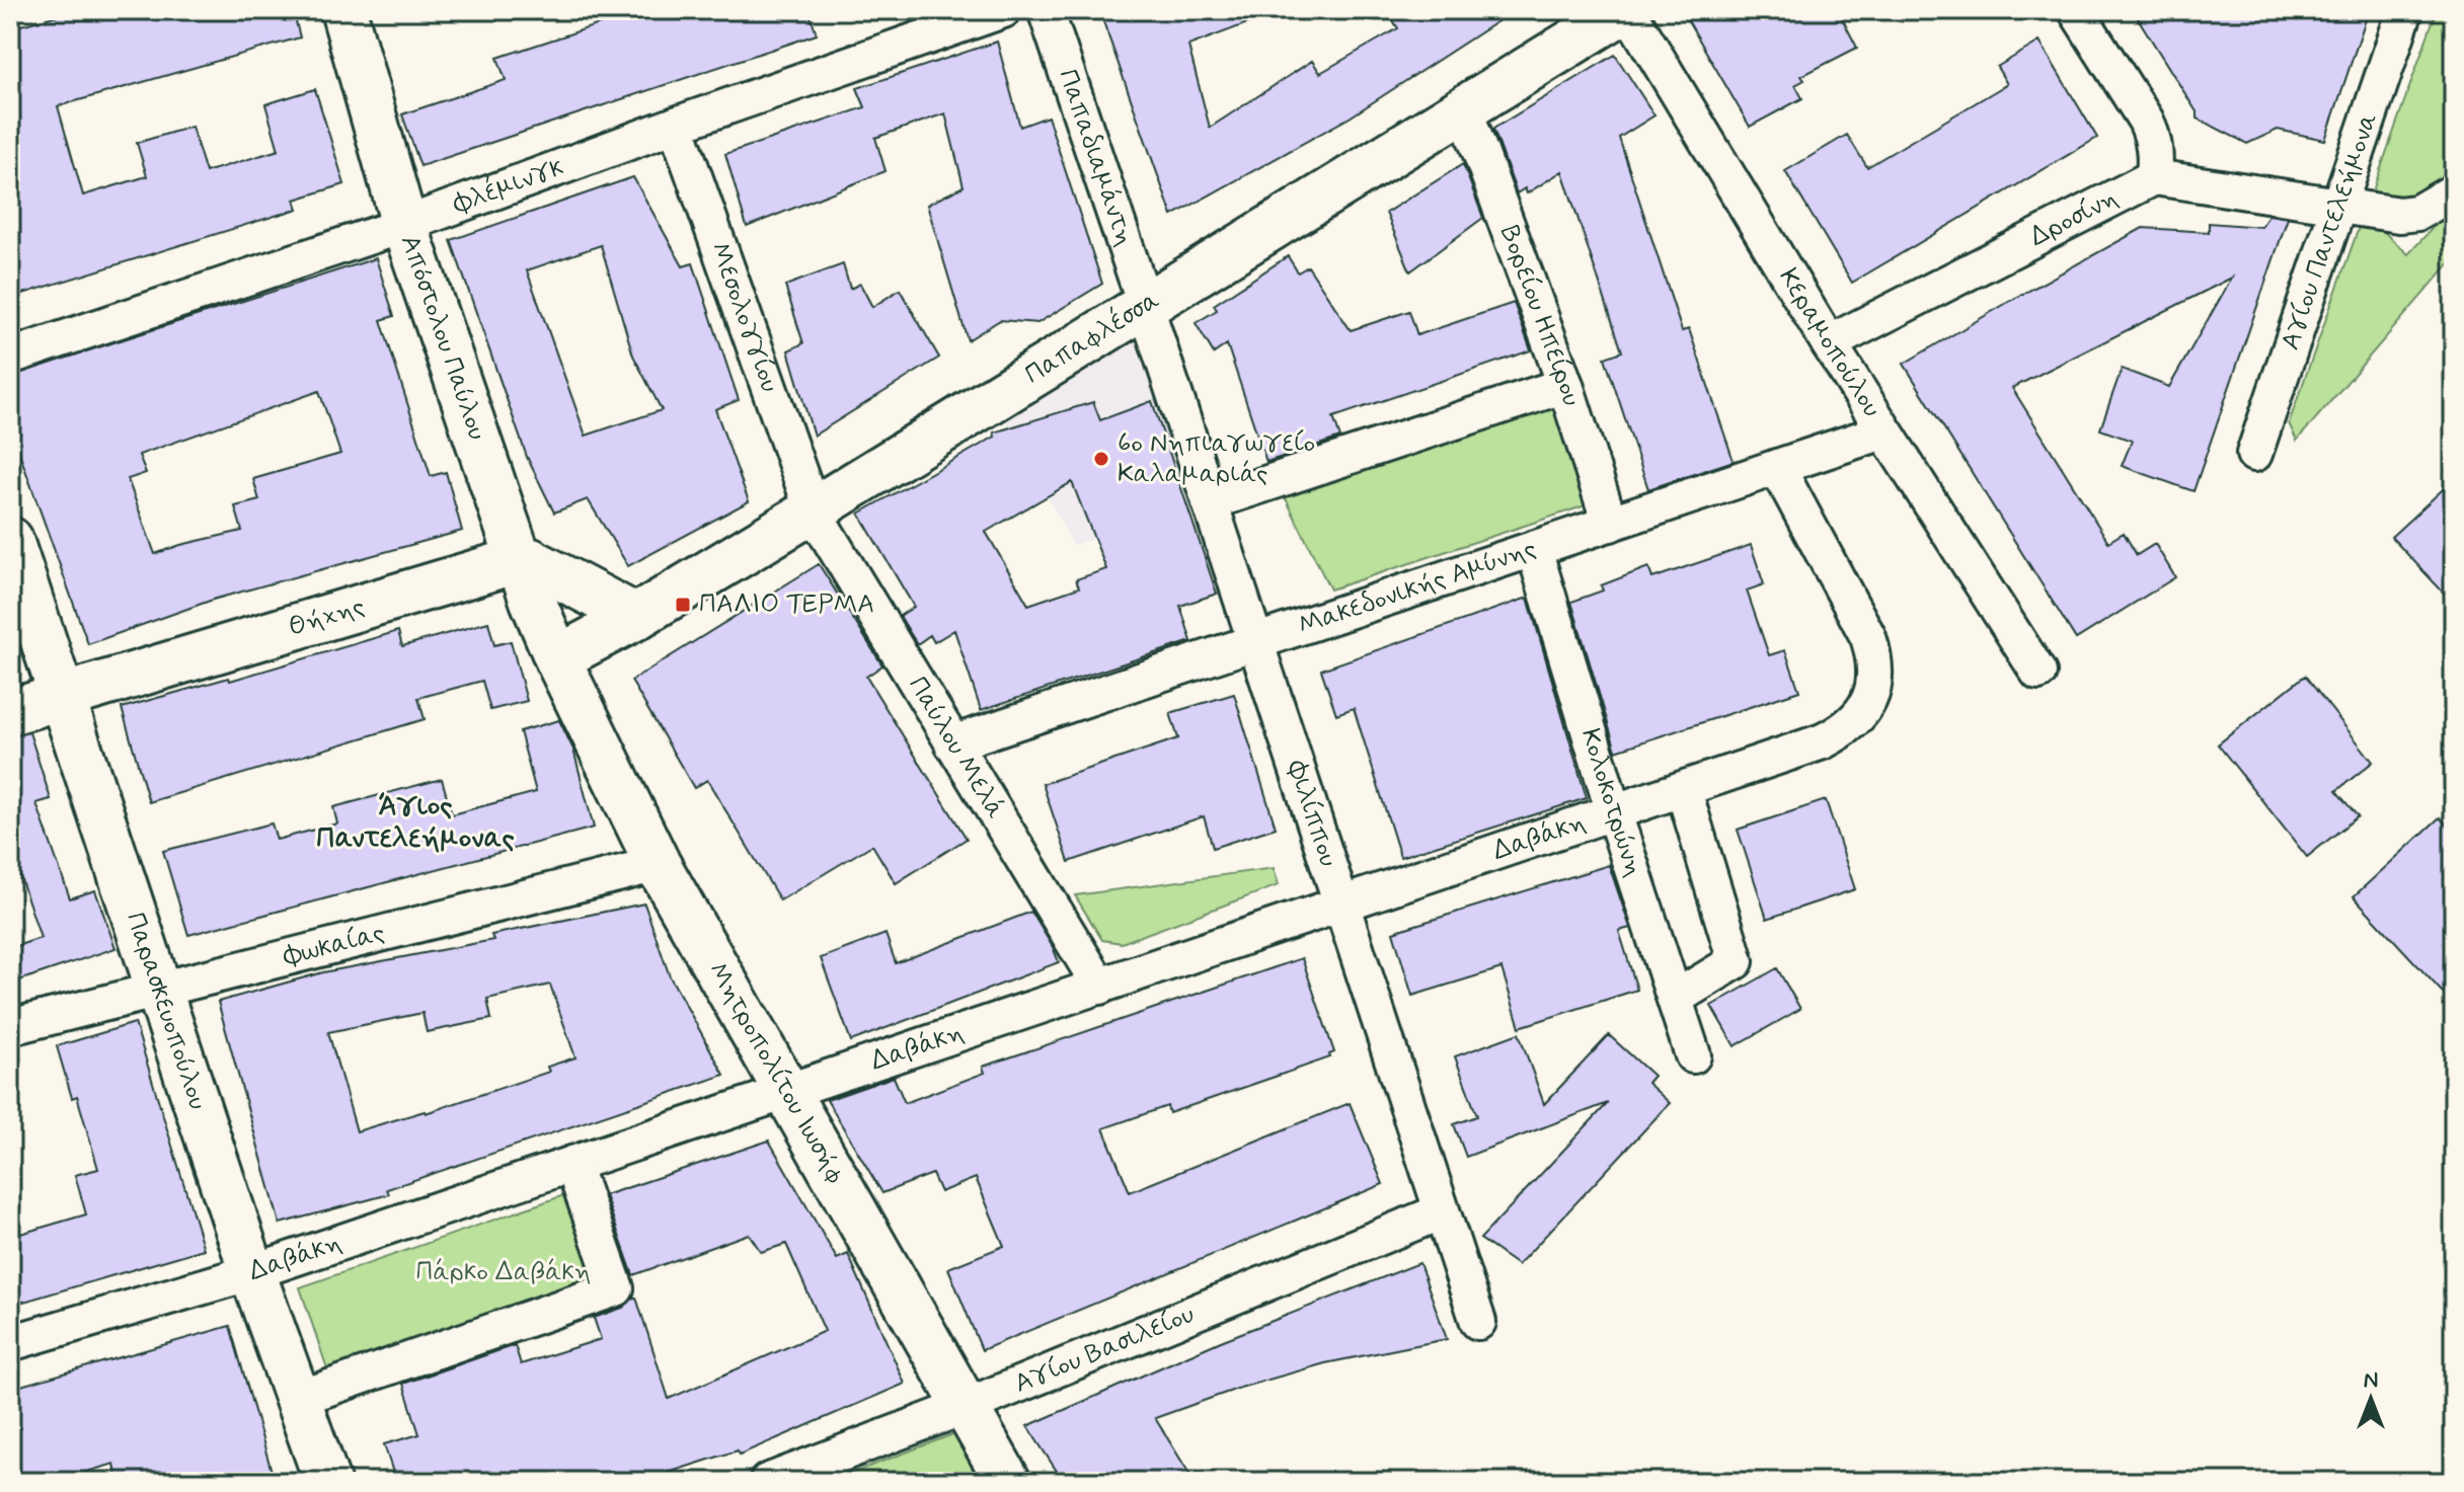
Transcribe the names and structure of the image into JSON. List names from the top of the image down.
{
  "streets": {
    "street": [
      "Παπαδιαμάντη",
      "Φλέμινγκ",
      "Δροσίνη",
      "Αγίου Παντελεήμονα",
      "Βορείου Ηπείρου",
      "Μεσολογγίου",
      "Απόστολου Παύλου",
      "Παπαφλέσσα",
      "Κεραμοπούλου",
      "Μακεδονικής Αμύνης",
      "Θήχης",
      "Παύλου Μελά",
      "Κολοκοτρώνη",
      "Φιλίππου",
      "Δαβάκη",
      "Φωκαίας",
      "Παρασκευοπούλου",
      "Μητροπολίτου Ιωσήφ",
      "Αγίου Βασιλείου"
    ]
  },
  "crossings": [
    ["Παπαδιαμάντη", "Παπαφλέσσα"],
    ["Παπαδιαμάντη", "Φιλίππου"],
    ["Φλέμινγκ", "Μεσολογγίου"],
    ["Φλέμινγκ", "Απόστολου Παύλου"],
    ["Δροσίνη", "Κεραμοπούλου"],
    ["Βορείου Ηπείρου", "Παπαφλέσσα"],
    ["Βορείου Ηπείρου", "Μακεδονικής Αμύνης"],
    ["Μεσολογγίου", "Παπαφλέσσα"],
    ["Μεσολογγίου", "Παύλου Μελά"],
    ["Απόστολου Παύλου", "Παπαφλέσσα"],
    ["Απόστολου Παύλου", "Θήχης"],
    ["Απόστολου Παύλου", "Μητροπολίτου Ιωσήφ"],
    ["Παπαφλέσσα", "Κεραμοπούλου"],
    ["Παπαφλέσσα", "Παύλου Μελά"],
    ["Παπαφλέσσα", "Φιλίππου"],
    ["Παπαφλέσσα", "Μητροπολίτου Ιωσήφ"],
    ["Κεραμοπούλου", "Μακεδονικής Αμύνης"],
    ["Μακεδονικής Αμύνης", "Παύλου Μελά"],
    ["Μακεδονικής Αμύνης", "Κολοκοτρώνη"],
    ["Μακεδονικής Αμύνης", "Φιλίππου"],
    ["Μακεδονικής Αμύνης", "Δαβάκη"],
    ["Θήχης", "Παρασκευοπούλου"],
    ["Παύλου Μελά", "Δαβάκη"],
    ["Κολοκοτρώνη", "Δαβάκη"],
    ["Φιλίππου", "Δαβάκη"],
    ["Φιλίππου", "Αγίου Βασιλείου"],
    ["Δαβάκη", "Παρασκευοπούλου"],
    ["Δαβάκη", "Μητροπολίτου Ιωσήφ"],
    ["Φωκαίας", "Παρασκευοπούλου"],
    ["Φωκαίας", "Μητροπολίτου Ιωσήφ"],
    ["Μητροπολίτου Ιωσήφ", "Αγίου Βασιλείου"]
  ],
  "districts": ["Άγιος Παντελεήμονας"],
  "parks": ["Πάρκο Δαβάκη"],
  "places": {
    "other": ["6ο Νηπιαγωγείο Καλαμαριάς"],
    "transit": ["ΠΑΛΙΟ ΤΕΡΜΑ"]
  },
  "north": "top"
}
